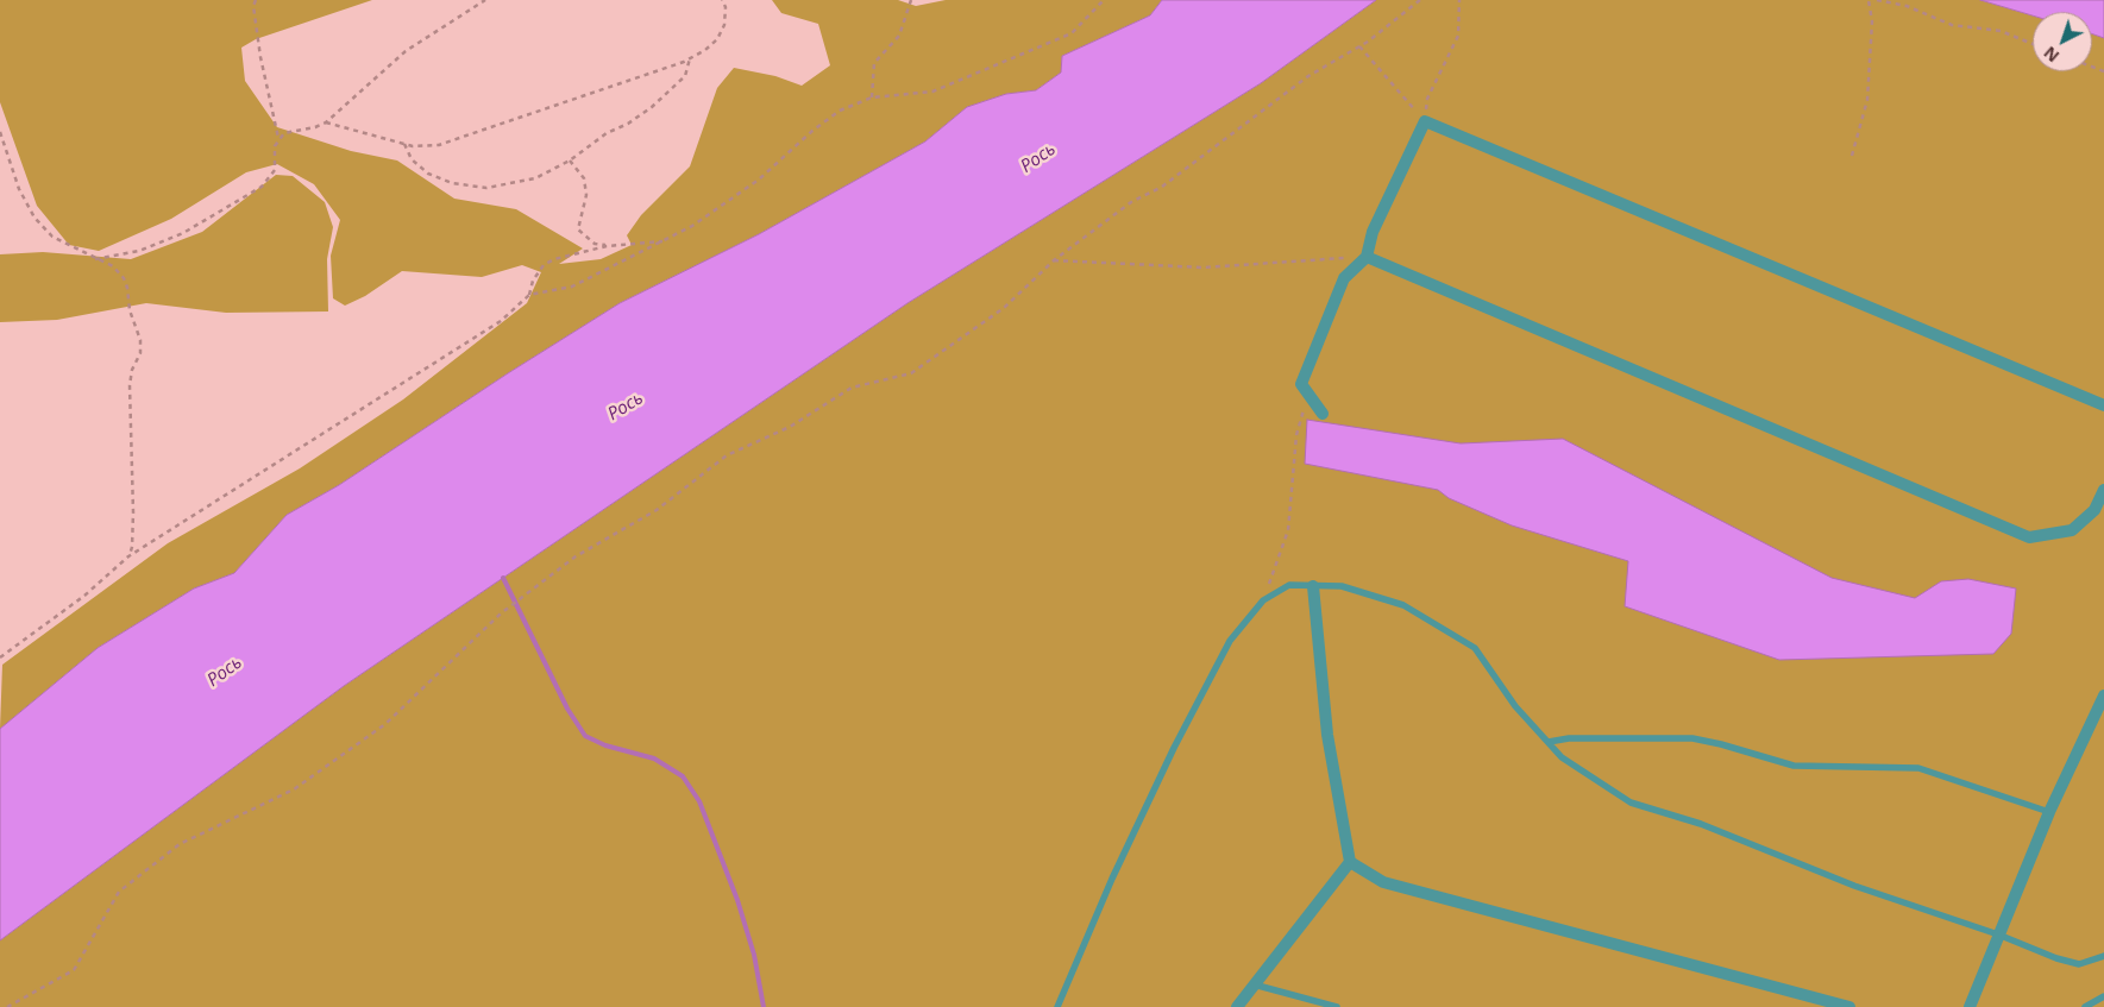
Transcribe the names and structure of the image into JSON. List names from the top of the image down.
{
  "water": ["Рось"],
  "north": "bottom left"
}
